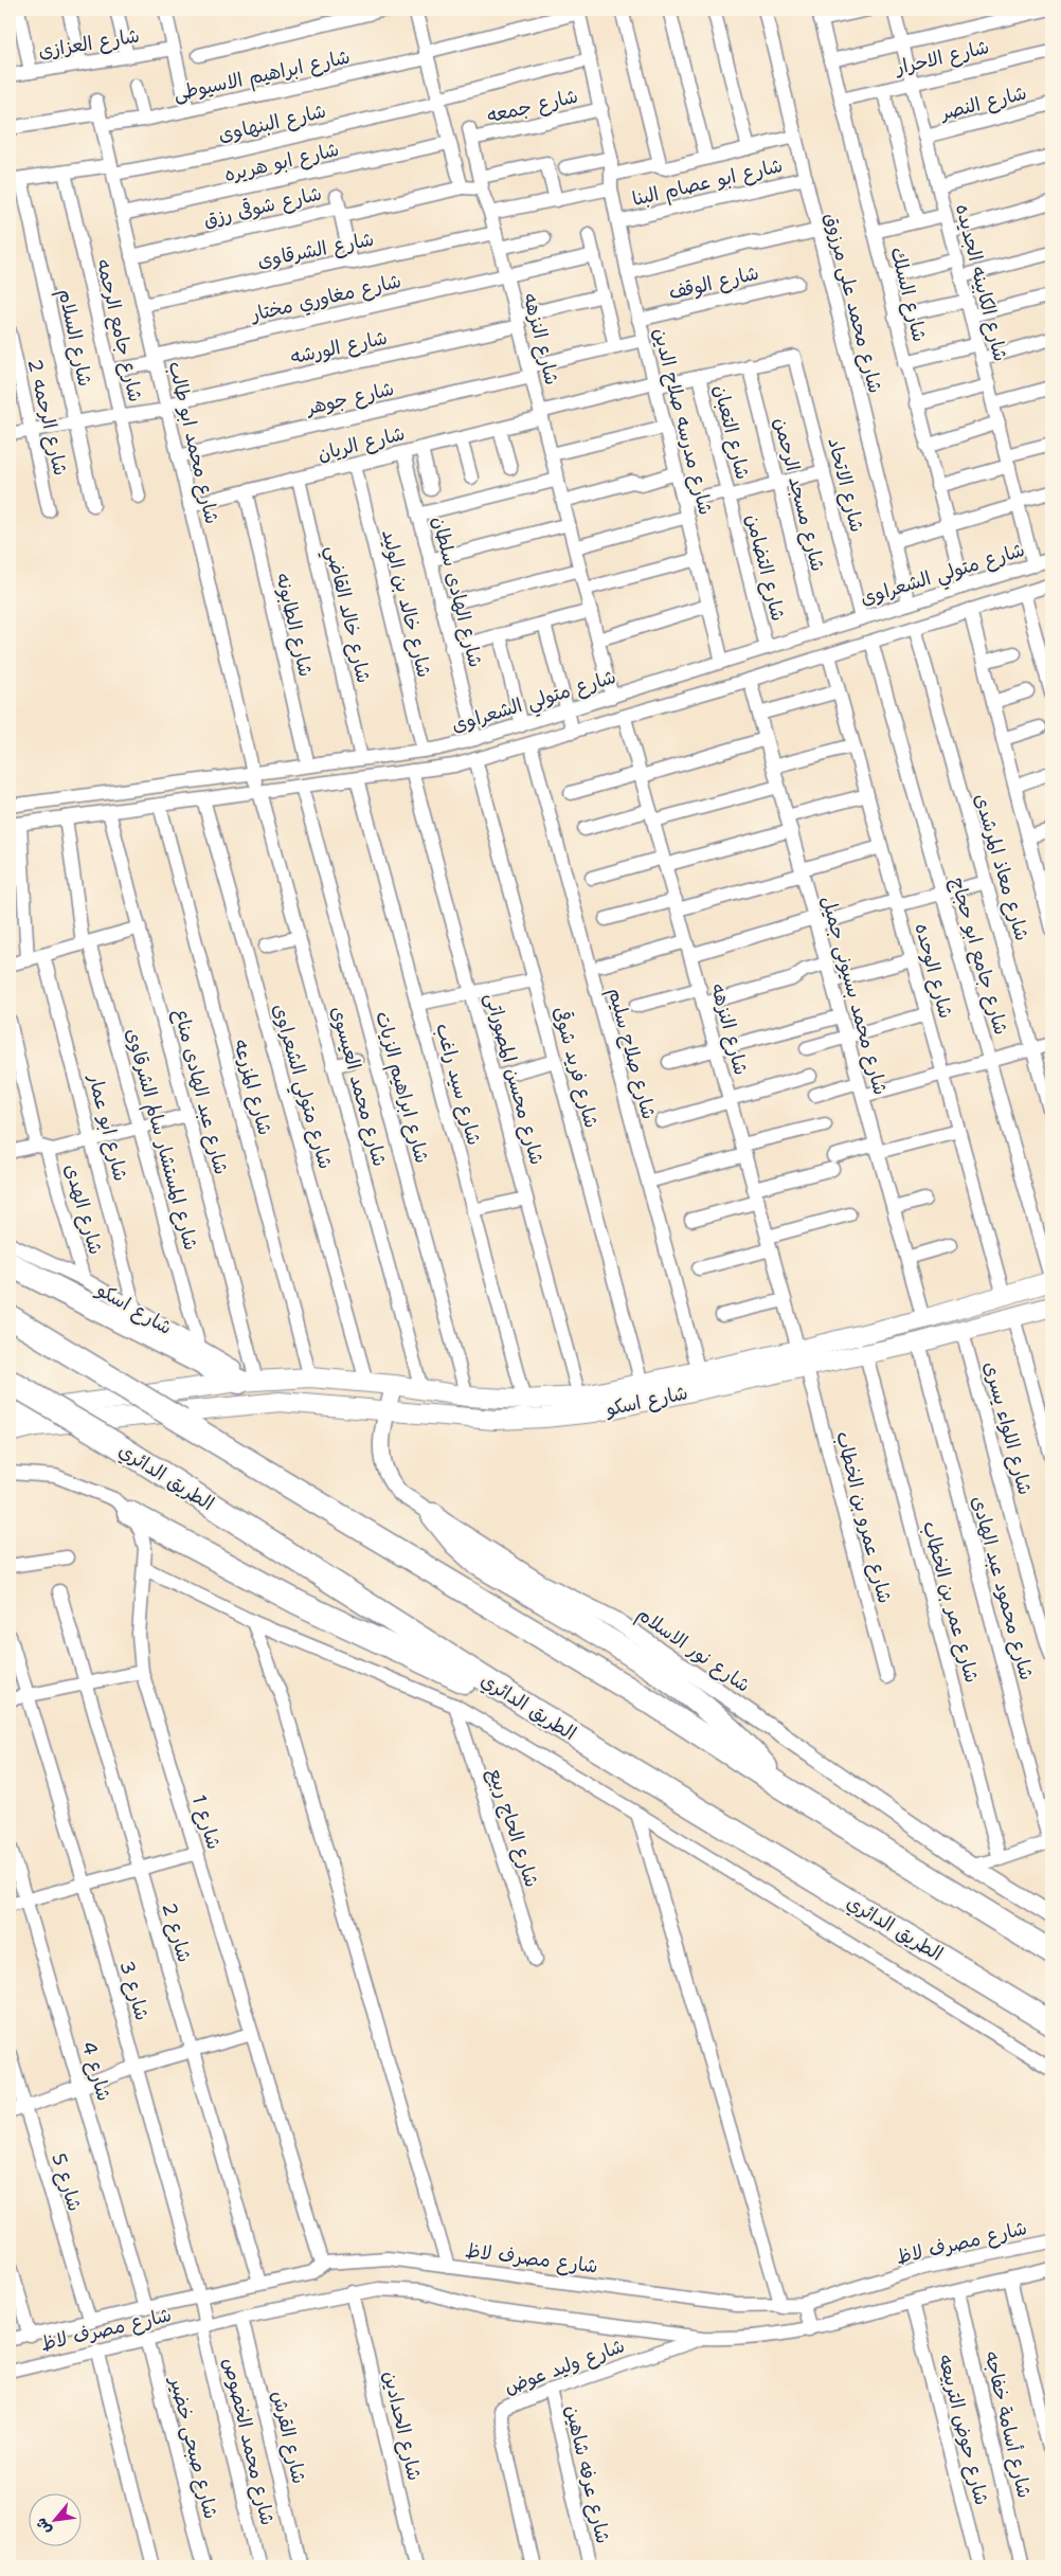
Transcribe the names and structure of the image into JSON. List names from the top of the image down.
{
  "streets": {
    "highway": ["الطريق الدائري"],
    "main road": ["شارع اسكو"],
    "street": [
      "شارع العزازى",
      "شارع الاحرار",
      "شارع ابراهيم الاسيوطى",
      "شارع النصر",
      "شارع جمعه",
      "شارع البنهاوى",
      "شارع ابو هريره",
      "شارع ابو عصام البنا",
      "شارع شوقى رزق",
      "شارع الشرقاوى",
      "شارع الوقف",
      "شارع الكابينه الجديده",
      "شارع السلك",
      "شارع مغاوري مختار",
      "شارع محمد على مرزوق",
      "شارع جامع الرحمه",
      "شارع السلام",
      "شارع النزهه",
      "شارع الورشه",
      "شارع جوهر",
      "شارع الرحمه 2",
      "شارع مدرسه صلاح الدين",
      "شارع التعبان",
      "شارع محمد ابو طالب",
      "شارع الريان",
      "شارع الاتحاد",
      "شارع مسجد الرحمن",
      "شارع التضامن",
      "شارع متولي الشعراوى",
      "شارع الهادى سلطان",
      "شارع خالد بن الوليد",
      "شارع خالد القاضي",
      "شارع الطابونه",
      "شارع معاذ المرشدى",
      "شارع جامع ابو حجاج",
      "شارع الوحده",
      "شارع محمد بسيونى جميل",
      "شارع صلاح سليم",
      "شارع فريد شوقى",
      "شارع محسن المصوراتى",
      "شارع سيد راغب",
      "شارع محمد العيسوى",
      "شارع المزرعه",
      "شارع ابراهيم الزيات",
      "شارع عبد الهادى مناع",
      "شارع ابو عمار",
      "شارع المستشار سالم الشرقاوى",
      "شارع الهدى",
      "شارع اللواء يسرى",
      "شارع عمرو بن الخطاب",
      "شارع محمود عبد الهادى",
      "شارع عمر بن الخطاب",
      "شارع نور الاسلام",
      "شارع 1",
      "شارع الحاج ربيع",
      "شارع 2",
      "شارع 3",
      "شارع 4",
      "شارع 5",
      "شارع مصرف لاظ",
      "شارع وليد عوض",
      "شارع أسامة خفاجه",
      "شارع الحدادين",
      "شارع حوض التربيعه",
      "شارع القرش",
      "شارع محمد الخصوص",
      "شارع صبحى خضير",
      "شارع عرفه شاهين"
    ]
  },
  "crossings": [
    ["شارع الاحرار", "شارع الكابينه الجديده"],
    ["شارع الاحرار", "شارع السلك"],
    ["شارع ابراهيم الاسيوطى", "شارع مدرسه صلاح الدين"],
    ["شارع ابراهيم الاسيوطى", "شارع محمد ابو طالب"],
    ["شارع النصر", "شارع الكابينه الجديده"],
    ["شارع جمعه", "شارع النزهه"],
    ["شارع جمعه", "شارع مدرسه صلاح الدين"],
    ["شارع البنهاوى", "شارع جامع الرحمه"],
    ["شارع البنهاوى", "شارع السلام"],
    ["شارع البنهاوى", "شارع مدرسه صلاح الدين"],
    ["شارع البنهاوى", "شارع محمد ابو طالب"],
    ["شارع ابو هريره", "شارع محمد ابو طالب"],
    ["شارع ابو عصام البنا", "شارع محمد على مرزوق"],
    ["شارع ابو عصام البنا", "شارع مدرسه صلاح الدين"],
    ["شارع شوقى رزق", "شارع محمد ابو طالب"],
    ["شارع الشرقاوى", "شارع النزهه"],
    ["شارع الشرقاوى", "شارع محمد ابو طالب"],
    ["شارع الوقف", "شارع مدرسه صلاح الدين"],
    ["شارع الكابينه الجديده", "شارع متولي الشعراوى"],
    ["شارع السلك", "شارع متولي الشعراوى"],
    ["شارع مغاوري مختار", "شارع جامع الرحمه"],
    ["شارع مغاوري مختار", "شارع النزهه"],
    ["شارع مغاوري مختار", "شارع محمد ابو طالب"],
    ["شارع محمد على مرزوق", "شارع متولي الشعراوى"],
    ["شارع جامع الرحمه", "شارع الورشه"],
    ["شارع السلام", "شارع الورشه"],
    ["شارع النزهه", "شارع الورشه"],
    ["شارع النزهه", "شارع جوهر"],
    ["شارع النزهه", "شارع الريان"],
    ["شارع النزهه", "شارع متولي الشعراوى"],
    ["شارع النزهه", "شارع اسكو"],
    ["شارع الورشه", "شارع الرحمه 2"],
    ["شارع الورشه", "شارع محمد ابو طالب"],
    ["شارع جوهر", "شارع مدرسه صلاح الدين"],
    ["شارع جوهر", "شارع محمد ابو طالب"],
    ["شارع مدرسه صلاح الدين", "شارع متولي الشعراوى"],
    ["شارع التعبان", "شارع التضامن"],
    ["شارع محمد ابو طالب", "شارع الريان"],
    ["شارع محمد ابو طالب", "شارع متولي الشعراوى"],
    ["شارع محمد ابو طالب", "شارع محمد العيسوى"],
    ["شارع الريان", "شارع الهادى سلطان"],
    ["شارع الريان", "شارع خالد بن الوليد"],
    ["شارع الريان", "شارع خالد القاضي"],
    ["شارع الريان", "شارع الطابونه"],
    ["شارع الاتحاد", "شارع مسجد الرحمن"],
    ["شارع الاتحاد", "شارع متولي الشعراوى"],
    ["شارع مسجد الرحمن", "شارع متولي الشعراوى"],
    ["شارع التضامن", "شارع متولي الشعراوى"],
    ["شارع متولي الشعراوى", "شارع الهادى سلطان"],
    ["شارع متولي الشعراوى", "شارع خالد بن الوليد"],
    ["شارع متولي الشعراوى", "شارع خالد القاضي"],
    ["شارع متولي الشعراوى", "شارع الطابونه"],
    ["شارع متولي الشعراوى", "شارع معاذ المرشدى"],
    ["شارع متولي الشعراوى", "شارع جامع ابو حجاج"],
    ["شارع متولي الشعراوى", "شارع الوحده"],
    ["شارع متولي الشعراوى", "شارع محمد بسيونى جميل"],
    ["شارع متولي الشعراوى", "شارع صلاح سليم"],
    ["شارع متولي الشعراوى", "شارع فريد شوقى"],
    ["شارع متولي الشعراوى", "شارع محسن المصوراتى"],
    ["شارع متولي الشعراوى", "شارع سيد راغب"],
    ["شارع متولي الشعراوى", "شارع محمد العيسوى"],
    ["شارع متولي الشعراوى", "شارع المزرعه"],
    ["شارع متولي الشعراوى", "شارع ابراهيم الزيات"],
    ["شارع متولي الشعراوى", "شارع عبد الهادى مناع"],
    ["شارع متولي الشعراوى", "شارع المستشار سالم الشرقاوى"],
    ["شارع متولي الشعراوى", "شارع اسكو"],
    ["شارع جامع ابو حجاج", "شارع اسكو"],
    ["شارع الوحده", "شارع اسكو"],
    ["شارع محمد بسيونى جميل", "شارع اسكو"],
    ["شارع صلاح سليم", "شارع اسكو"],
    ["شارع فريد شوقى", "شارع اسكو"],
    ["شارع محسن المصوراتى", "شارع اسكو"],
    ["شارع سيد راغب", "شارع اسكو"],
    ["شارع محمد العيسوى", "شارع اسكو"],
    ["شارع المزرعه", "شارع اسكو"],
    ["شارع ابراهيم الزيات", "شارع اسكو"],
    ["شارع عبد الهادى مناع", "شارع اسكو"],
    ["شارع ابو عمار", "شارع اسكو"],
    ["شارع المستشار سالم الشرقاوى", "شارع اسكو"],
    ["شارع الهدى", "شارع اسكو"],
    ["شارع اسكو", "شارع اللواء يسرى"],
    ["شارع اسكو", "شارع عمرو بن الخطاب"],
    ["شارع اسكو", "شارع محمود عبد الهادى"],
    ["شارع اسكو", "شارع عمر بن الخطاب"],
    ["شارع اسكو", "شارع نور الاسلام"],
    ["شارع 1", "شارع مصرف لاظ"],
    ["شارع 2", "شارع مصرف لاظ"],
    ["شارع 3", "شارع مصرف لاظ"],
    ["شارع 3", "شارع محمد الخصوص"],
    ["شارع 4", "شارع مصرف لاظ"],
    ["شارع 5", "شارع مصرف لاظ"],
    ["شارع مصرف لاظ", "شارع وليد عوض"],
    ["شارع مصرف لاظ", "شارع أسامة خفاجه"],
    ["شارع مصرف لاظ", "شارع الحدادين"],
    ["شارع مصرف لاظ", "شارع حوض التربيعه"],
    ["شارع مصرف لاظ", "شارع القرش"],
    ["شارع مصرف لاظ", "شارع محمد الخصوص"],
    ["شارع مصرف لاظ", "شارع صبحى خضير"],
    ["شارع وليد عوض", "شارع عرفه شاهين"]
  ],
  "north": "bottom left"
}
